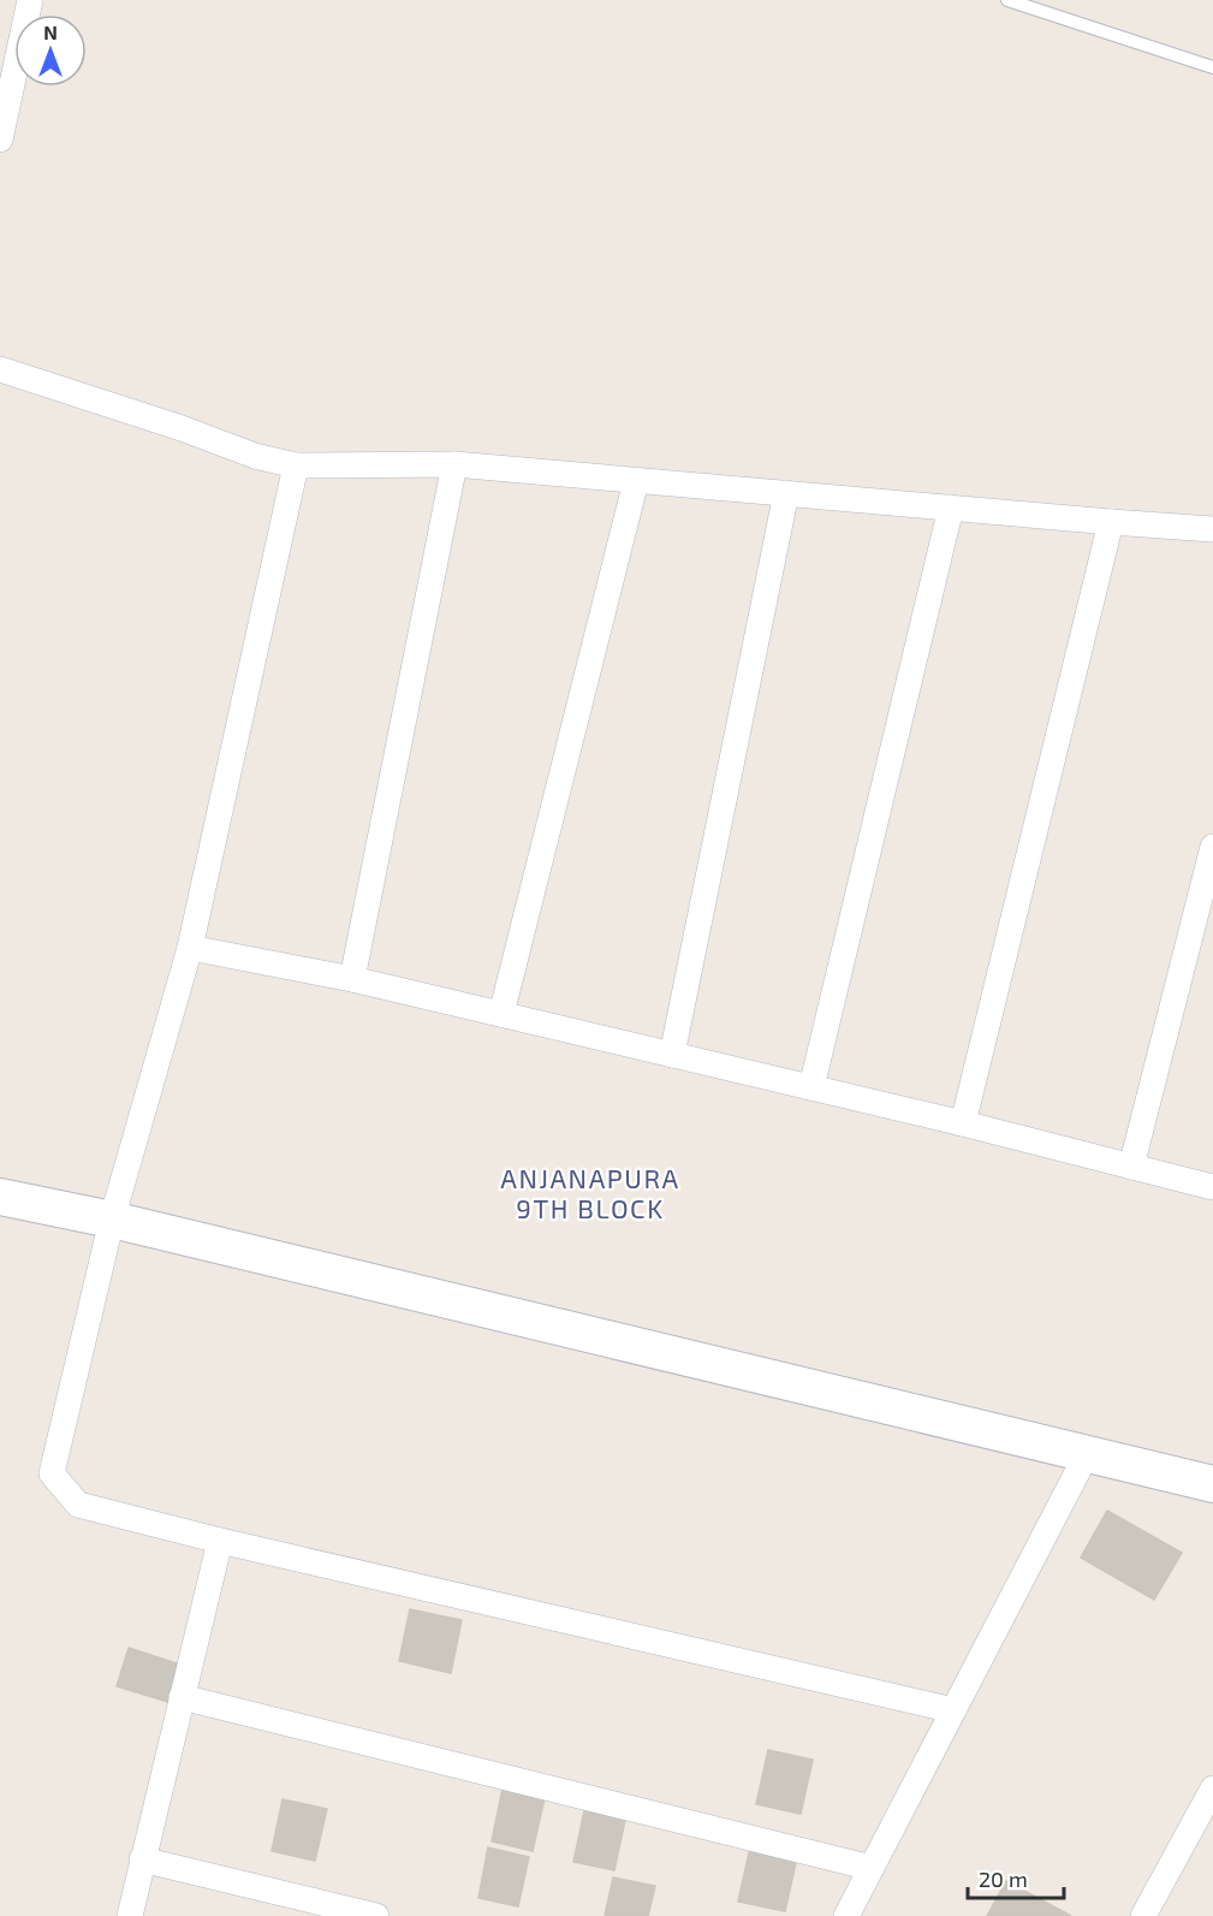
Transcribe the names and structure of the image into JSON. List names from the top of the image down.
{
  "districts": ["ANJANAPURA 9TH BLOCK"],
  "scale_bar": "20 m",
  "north": "top"
}
